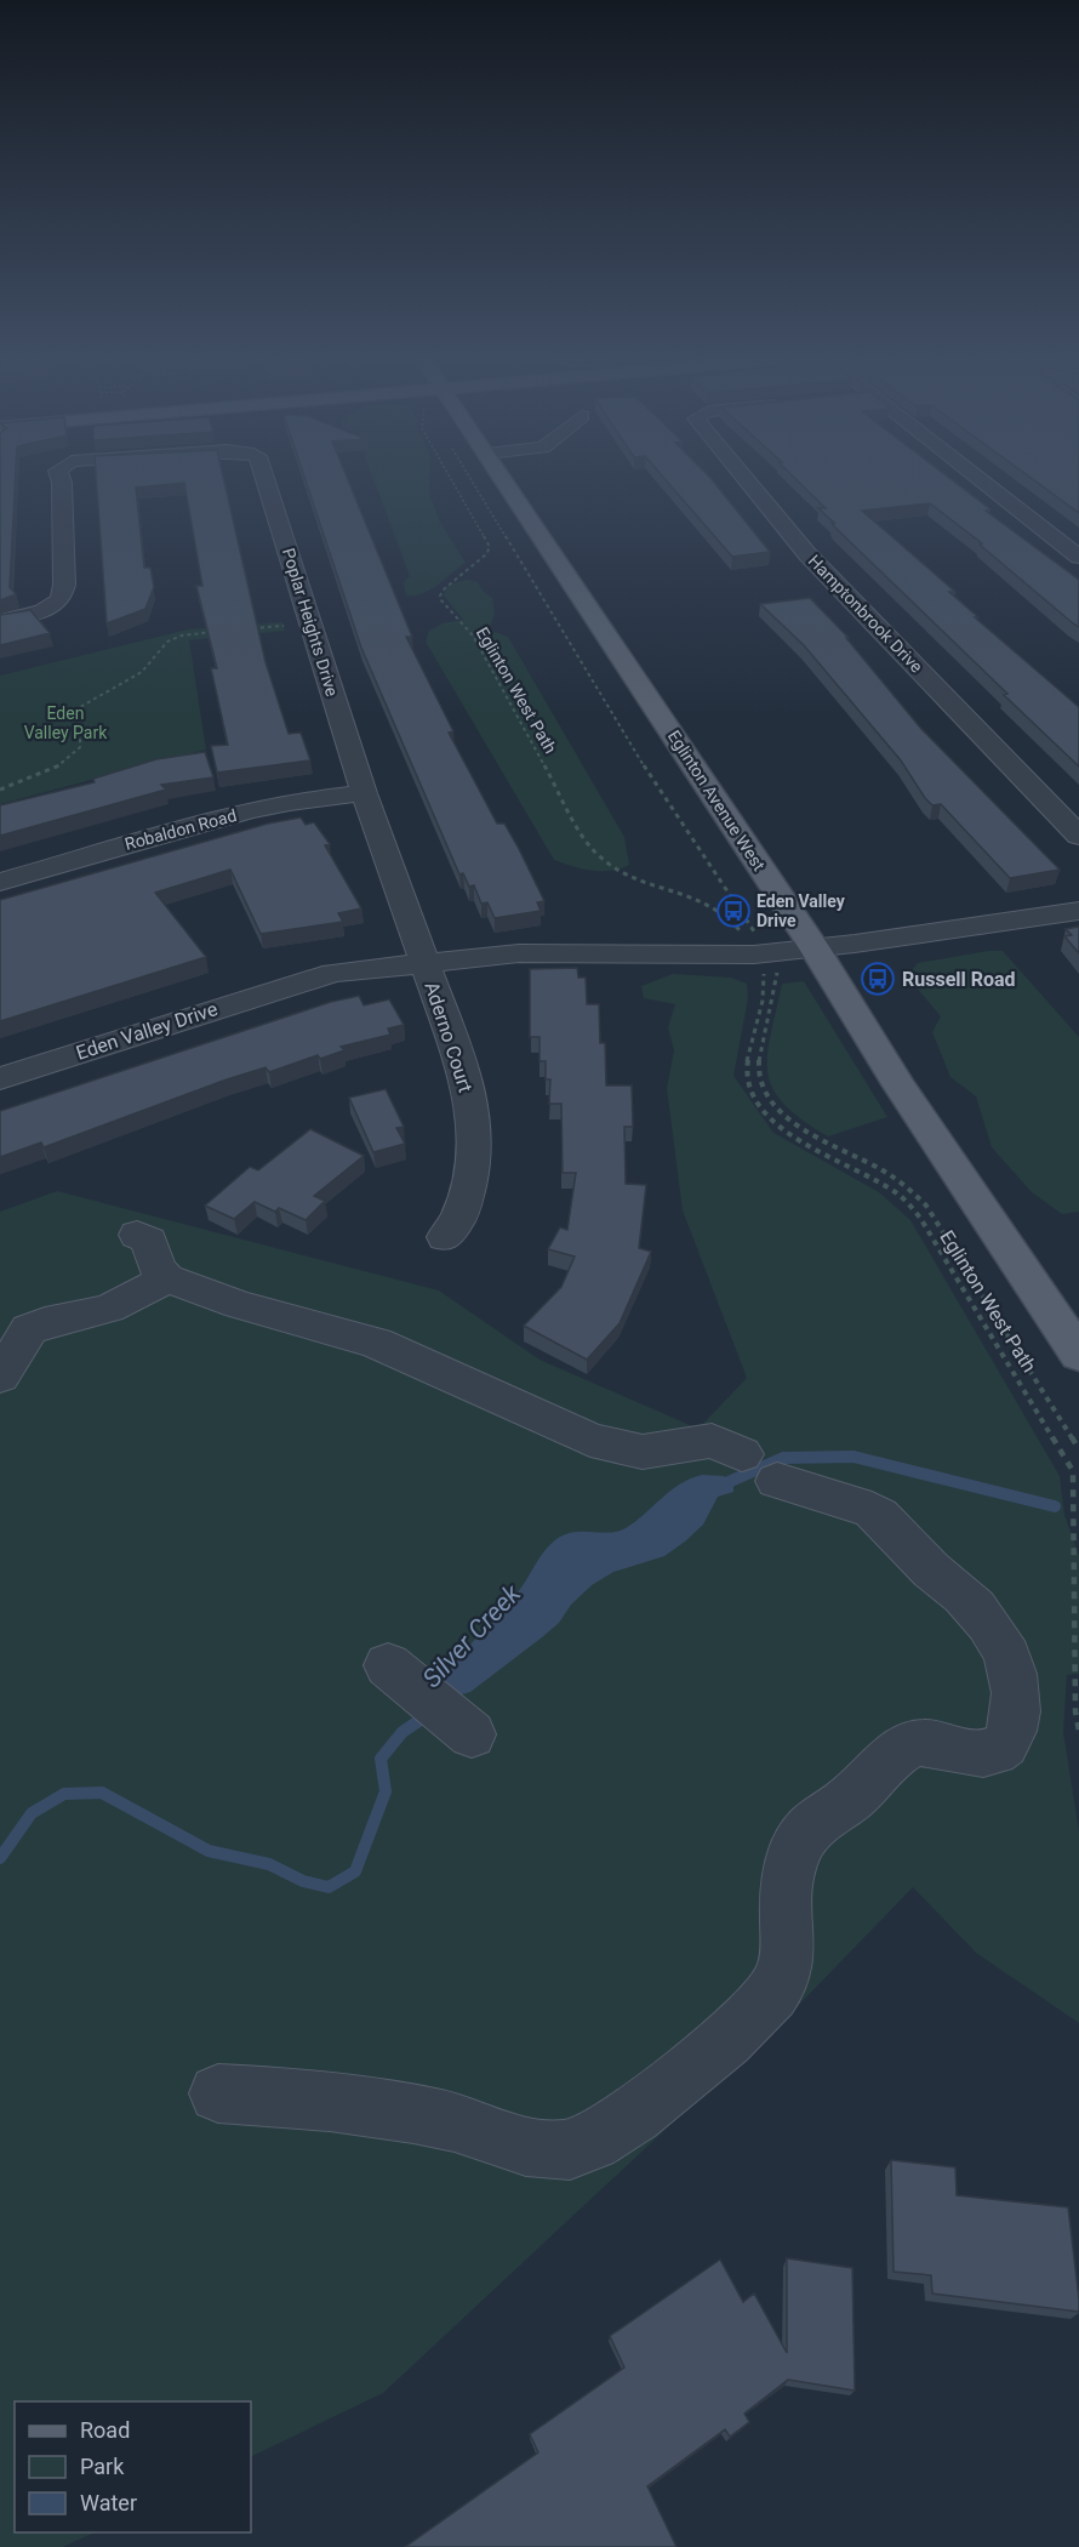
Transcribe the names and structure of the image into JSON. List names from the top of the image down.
{
  "streets": {
    "main road": ["Eglinton Avenue West"],
    "street": [
      "Hamptonbrook Drive",
      "Poplar Heights Drive",
      "Robaldon Road",
      "Eden Valley Drive",
      "Aderno Court"
    ],
    "path": ["Eglinton West Path"]
  },
  "crossings": [
    ["Poplar Heights Drive", "Robaldon Road"],
    ["Poplar Heights Drive", "Eden Valley Drive"],
    ["Poplar Heights Drive", "Aderno Court"],
    ["Eglinton Avenue West", "Eden Valley Drive"],
    ["Eden Valley Drive", "Aderno Court"]
  ],
  "water": ["Silver Creek"],
  "parks": ["Eden Valley Park"],
  "places": {
    "bus stop": ["Eden Valley Drive", "Russell Road"]
  },
  "legend": ["Road", "Park", "Water"]
}
